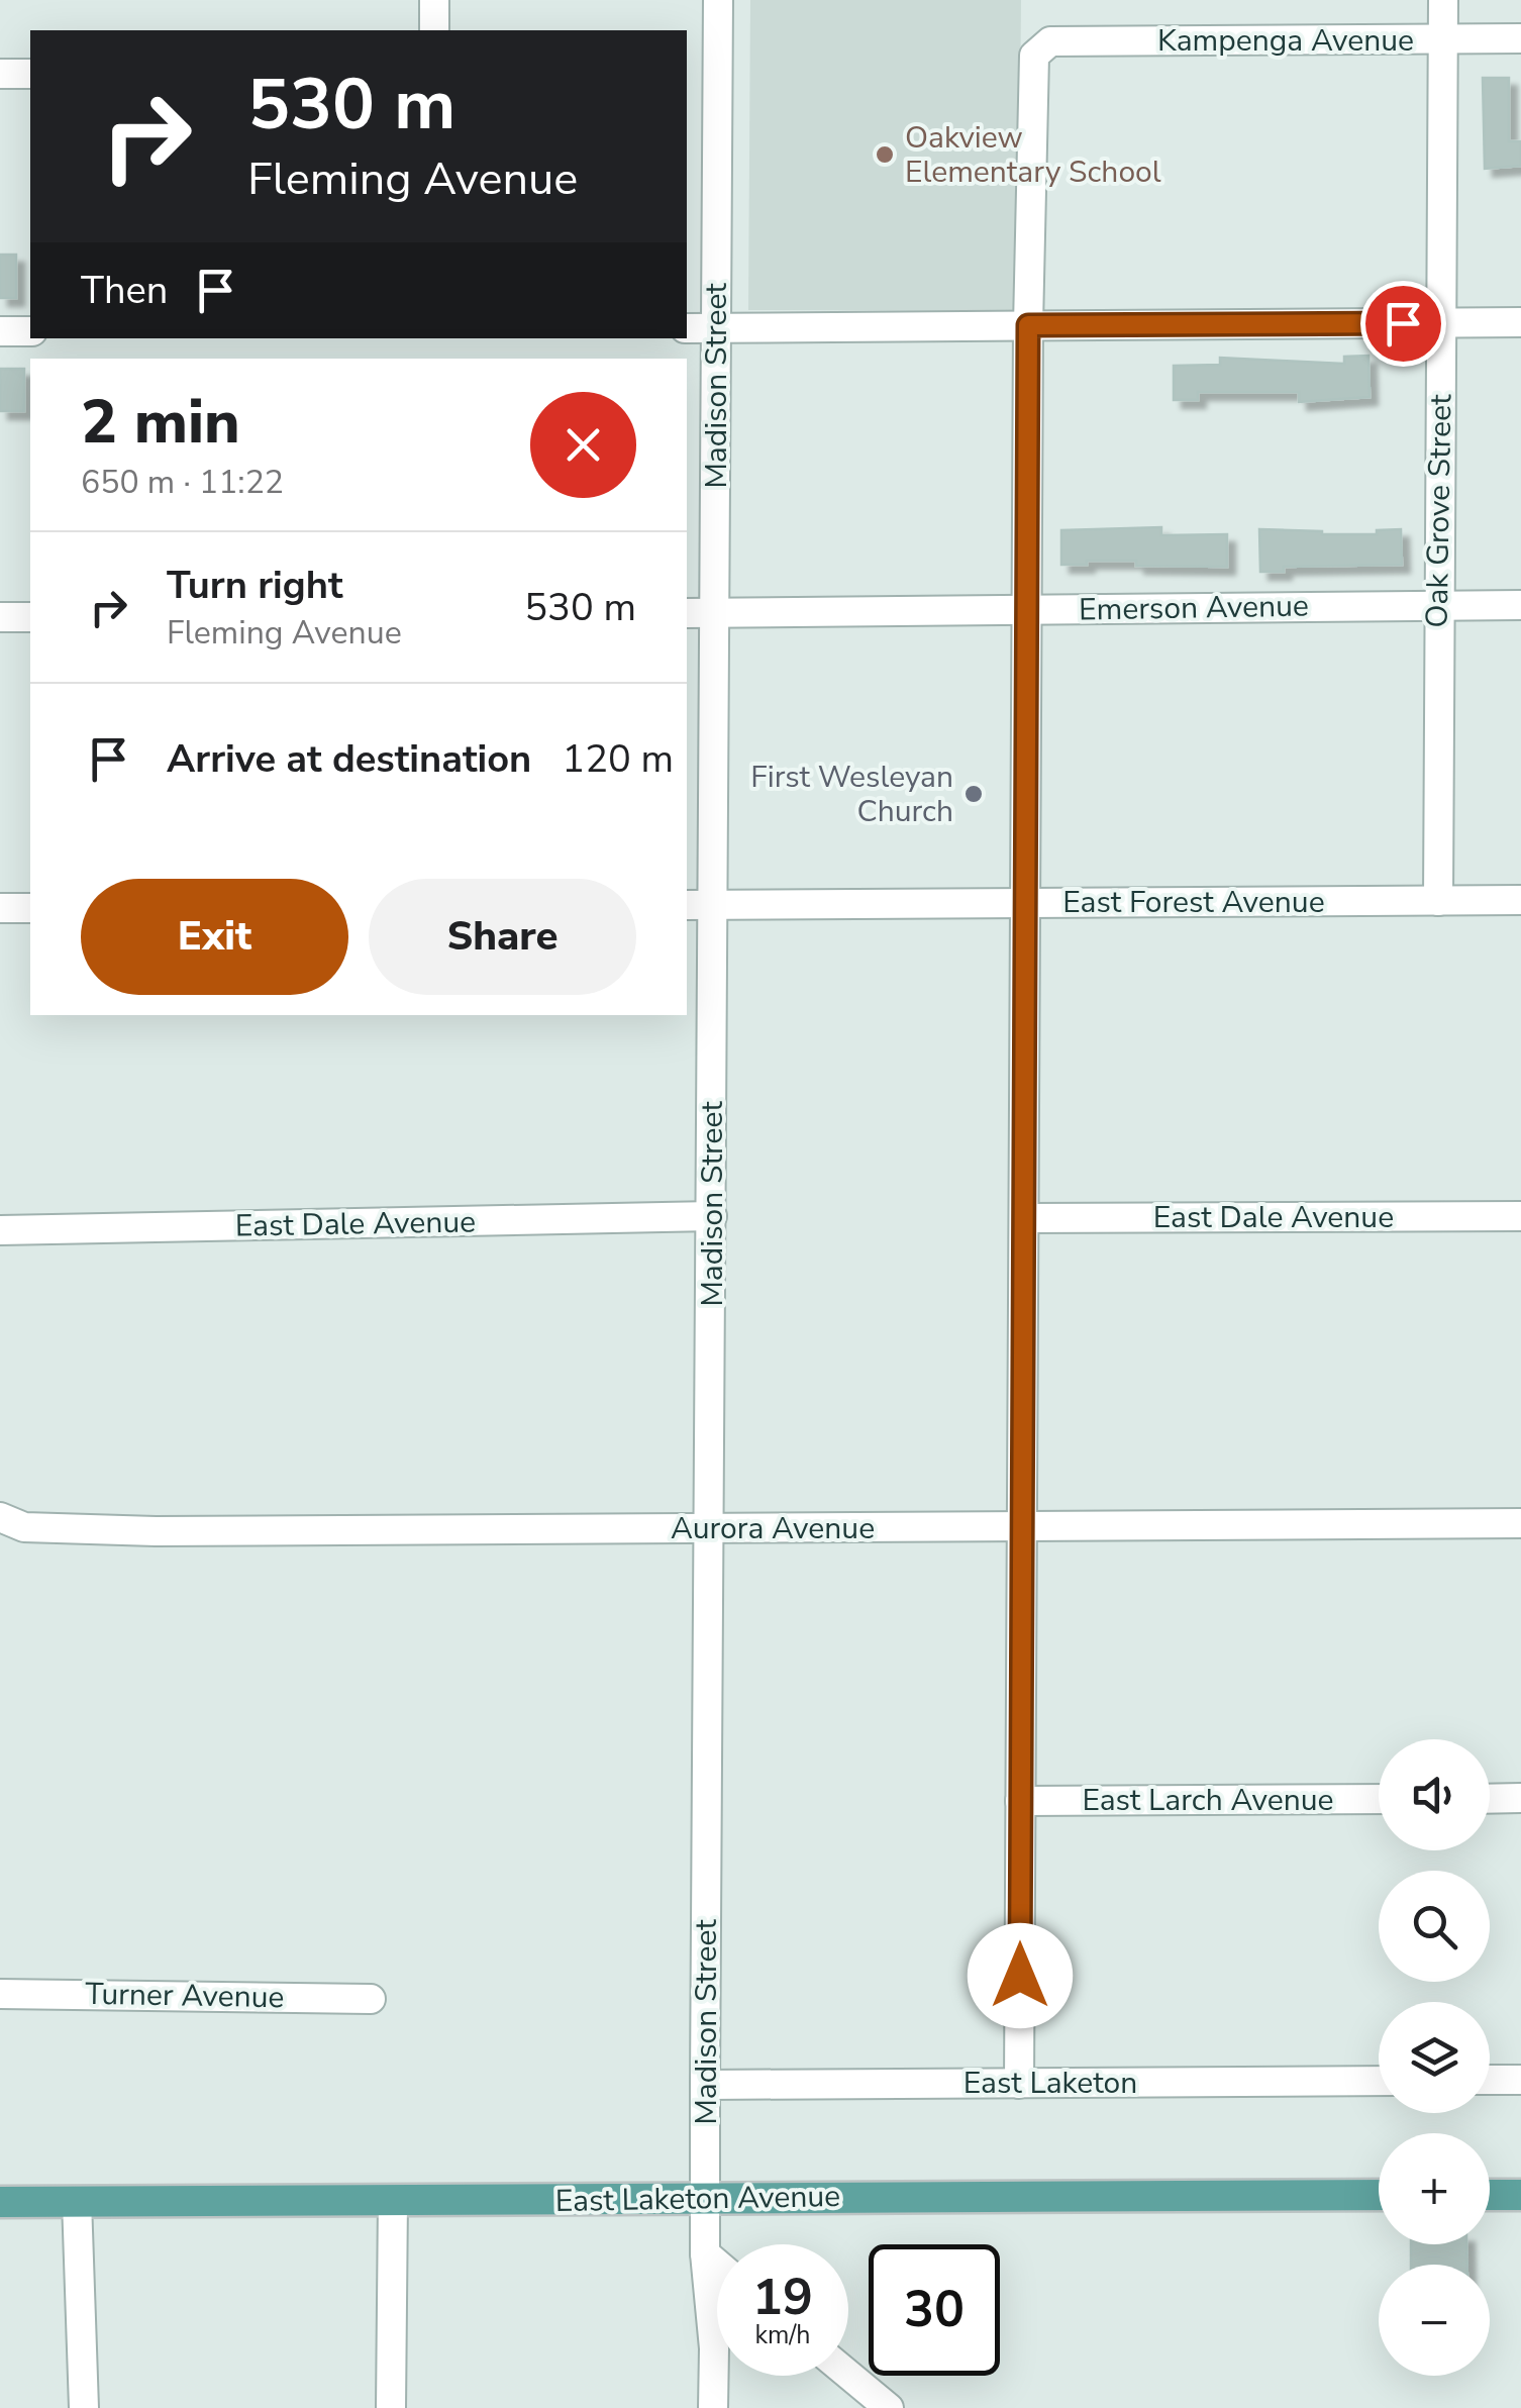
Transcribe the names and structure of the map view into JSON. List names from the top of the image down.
{
  "streets": {
    "main road": ["East Laketon Avenue"],
    "street": [
      "Kampenga Avenue",
      "Madison Street",
      "Oak Grove Street",
      "Emerson Avenue",
      "East Forest Avenue",
      "East Dale Avenue",
      "Aurora Avenue",
      "East Larch Avenue",
      "Turner Avenue",
      "East Laketon"
    ]
  },
  "crossings": [
    ["Kampenga Avenue", "Oak Grove Street"],
    ["Madison Street", "Emerson Avenue"],
    ["Madison Street", "East Forest Avenue"],
    ["Madison Street", "East Dale Avenue"],
    ["Madison Street", "Aurora Avenue"],
    ["Madison Street", "East Laketon"],
    ["Madison Street", "East Laketon Avenue"],
    ["Oak Grove Street", "Emerson Avenue"],
    ["Oak Grove Street", "East Forest Avenue"]
  ],
  "places": ["Oakview Elementary School", "First Wesleyan Church"],
  "page": {
    "turn": ["530 m", "Fleming Avenue"],
    "then": "Then",
    "heading": ["2 min", "650 m · 11:22"],
    "list": [
      {
        "name": "Turn right",
        "note": "Fleming Avenue",
        "value": "530 m"
      },
      {
        "name": "Arrive at destination",
        "value": "120 m"
      }
    ],
    "buttons": ["Exit", "Share"],
    "map_buttons": ["+", "−"],
    "speed": "19 km/h",
    "limit": "30"
  }
}
